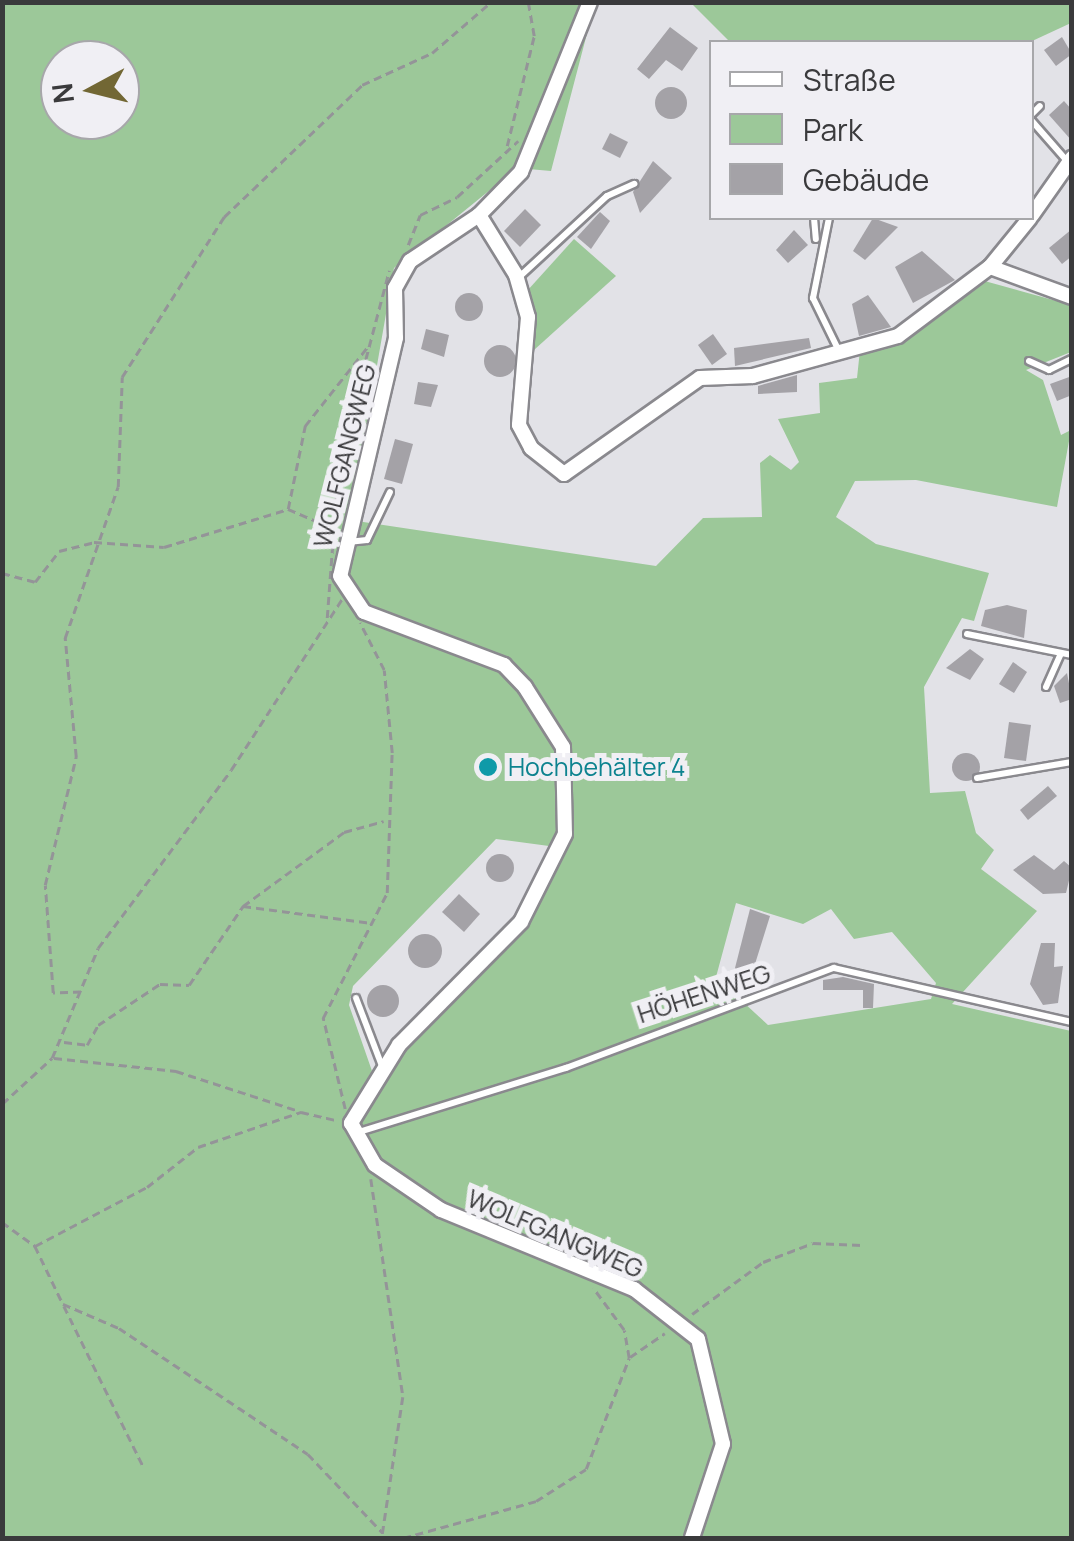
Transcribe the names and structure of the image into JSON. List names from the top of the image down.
{
  "streets": {
    "street": ["WOLFGANGWEG"],
    "lane": ["HÖHENWEG"]
  },
  "crossings": [
    ["WOLFGANGWEG", "HÖHENWEG"]
  ],
  "places": ["Hochbehälter 4"],
  "legend": ["Straße", "Park", "Gebäude"],
  "north": "left"
}
